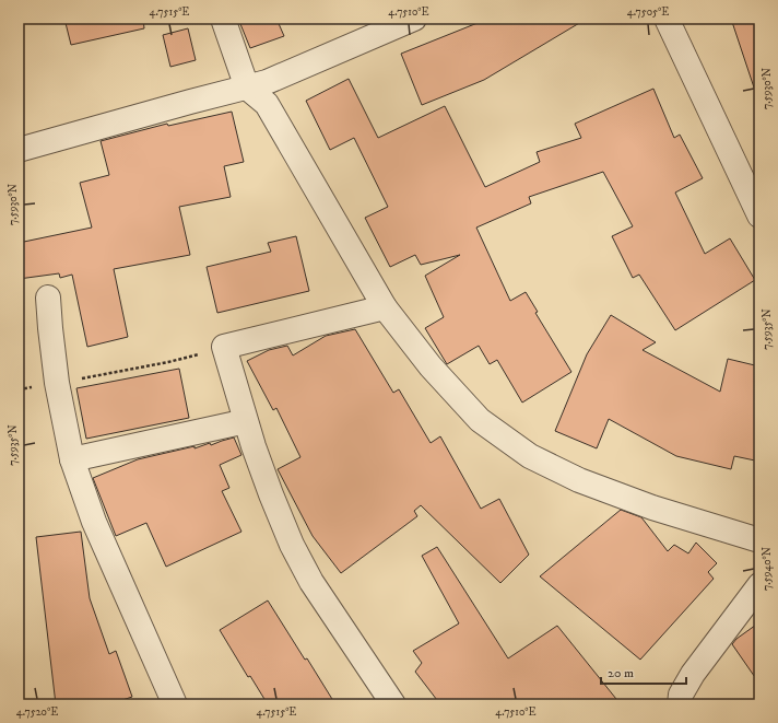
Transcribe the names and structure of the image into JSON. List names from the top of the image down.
{
  "scale_bar": "20 m",
  "coordinates": [
    "4.7515°E",
    "4.7510°E",
    "4.7505°E",
    "7.5930°N",
    "7.5935°N",
    "7.5940°N",
    "4.7520°E"
  ]
}
